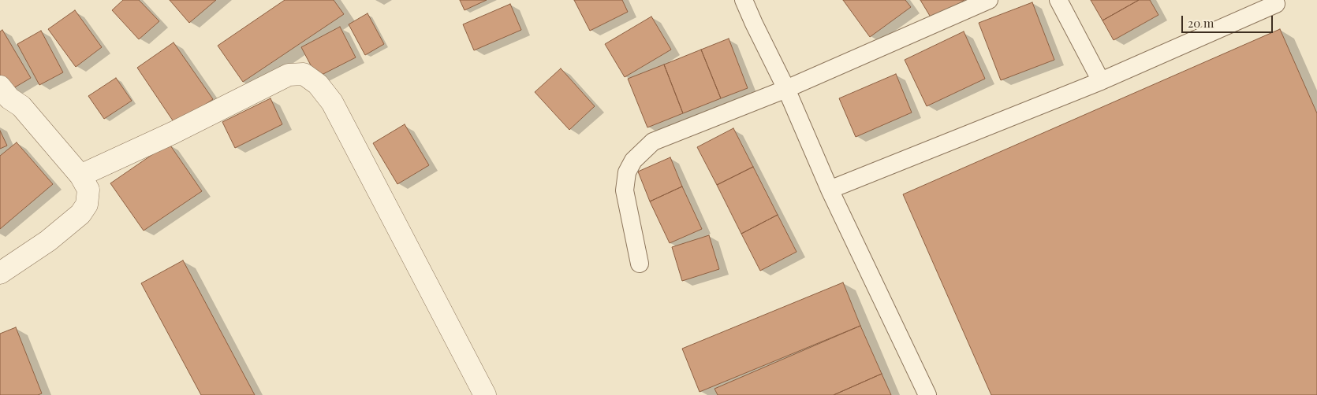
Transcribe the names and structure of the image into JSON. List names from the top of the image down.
{
  "scale_bar": "20 m"
}
